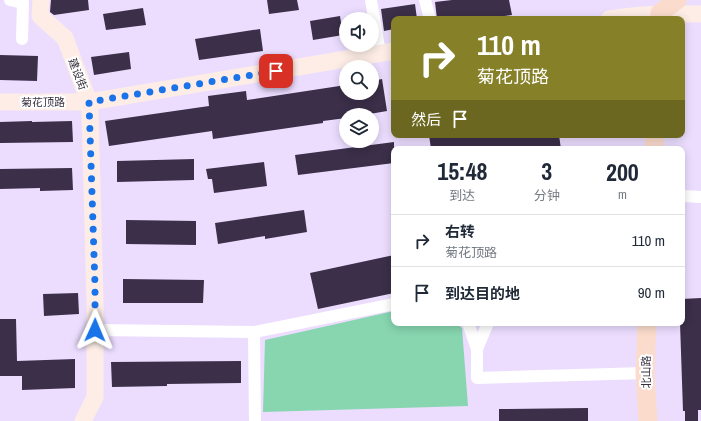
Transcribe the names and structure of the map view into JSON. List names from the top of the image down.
{
  "streets": {
    "main road": ["北山路"],
    "street": ["建设街", "菊花顶路"]
  },
  "crossings": [
    ["建设街", "菊花顶路"]
  ],
  "page": {
    "turn": ["110 m", "菊花顶路"],
    "then": "然后",
    "eta": [
      "15:48",
      "到达",
      "3",
      "分钟",
      "200",
      "m"
    ],
    "list": [
      {
        "name": "右转",
        "note": "菊花顶路",
        "value": "110 m"
      },
      {
        "name": "到达目的地",
        "value": "90 m"
      }
    ]
  }
}
